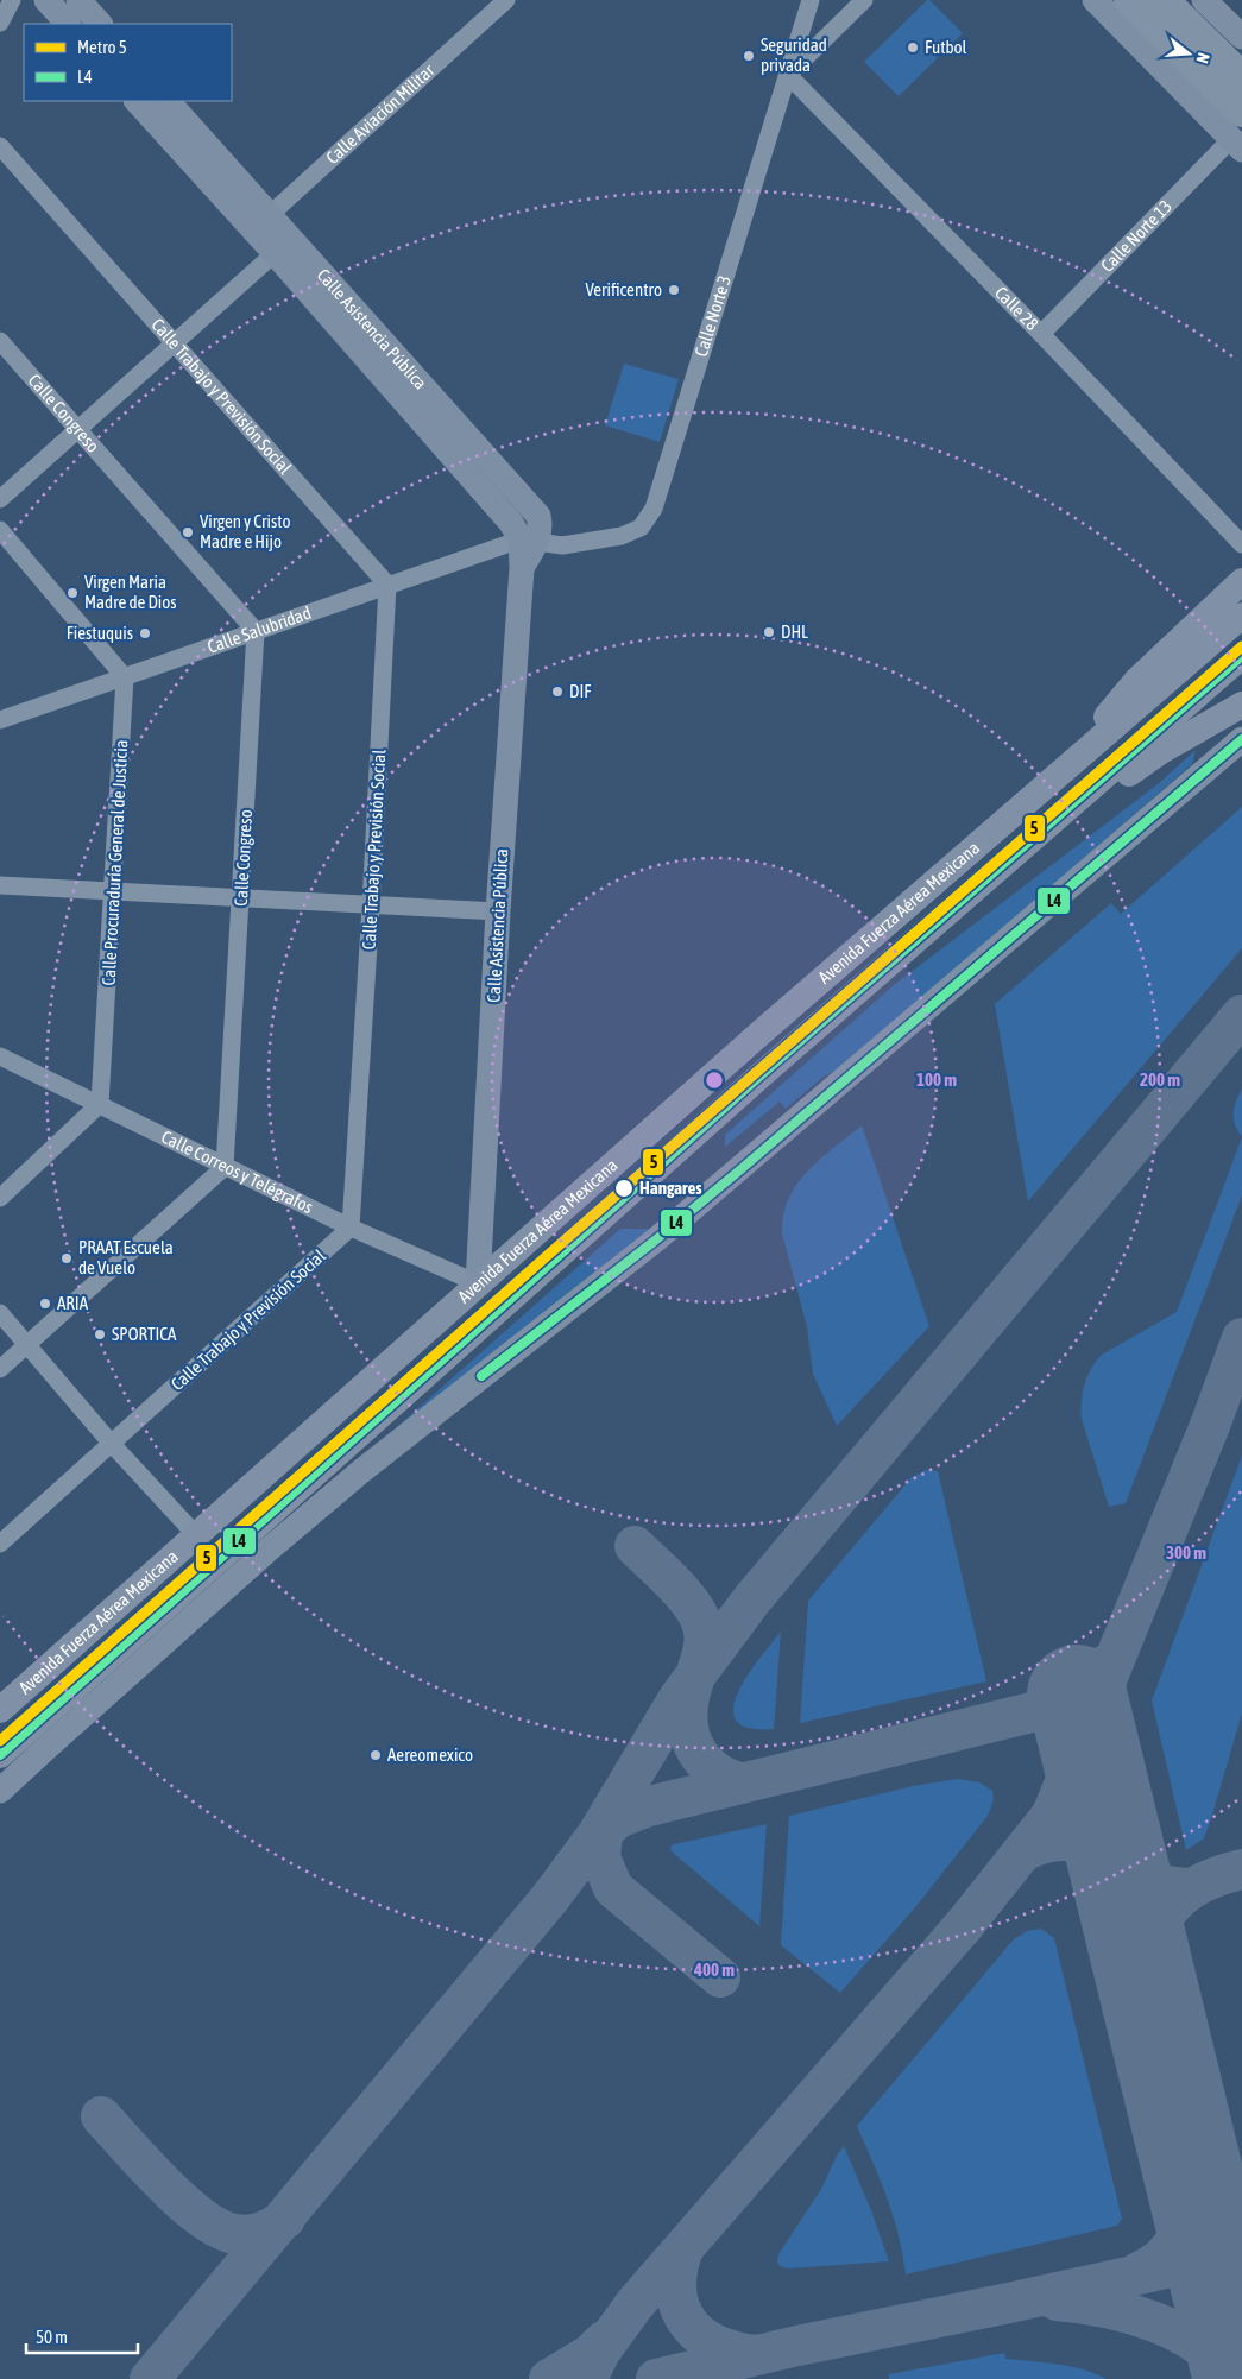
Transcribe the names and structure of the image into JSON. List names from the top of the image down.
{
  "streets": {
    "main road": ["Avenida Fuerza Aérea Mexicana"],
    "street": [
      "Calle Aviación Militar",
      "Calle Norte 13",
      "Calle 28",
      "Calle Norte 3",
      "Calle Asistencia Pública",
      "Calle Trabajo y Previsión Social",
      "Calle Congreso",
      "Calle Salubridad",
      "Calle Procuraduría General de Justicia",
      "Calle Correos y Telégrafos"
    ]
  },
  "crossings": [
    ["Calle Aviación Militar", "Calle Asistencia Pública"],
    ["Calle Norte 13", "Calle 28"],
    ["Calle 28", "Calle Norte 3"],
    ["Calle Norte 3", "Calle Asistencia Pública"],
    ["Calle Norte 3", "Calle Salubridad"],
    ["Calle Asistencia Pública", "Calle Salubridad"],
    ["Calle Asistencia Pública", "Avenida Fuerza Aérea Mexicana"],
    ["Calle Asistencia Pública", "Calle Correos y Telégrafos"],
    ["Calle Trabajo y Previsión Social", "Calle Salubridad"],
    ["Calle Trabajo y Previsión Social", "Calle Correos y Telégrafos"],
    ["Calle Congreso", "Calle Salubridad"],
    ["Calle Congreso", "Calle Correos y Telégrafos"],
    ["Calle Salubridad", "Calle Procuraduría General de Justicia"],
    ["Calle Procuraduría General de Justicia", "Calle Correos y Telégrafos"],
    ["Avenida Fuerza Aérea Mexicana", "Calle Correos y Telégrafos"]
  ],
  "places": [
    "Futbol",
    "Seguridad privada",
    "Verificentro",
    "Virgen y Cristo Madre e Hijo",
    "Virgen Maria Madre de Dios",
    "DHL",
    "Fiestuquis",
    "DIF",
    "Hangares",
    "PRAAT Escuela de Vuelo",
    "ARIA",
    "SPORTICA",
    "Aereomexico"
  ],
  "lines": ["metro line 5", "transit line L4"],
  "legend": ["Metro 5", "L4"],
  "scale_bar": "50 m",
  "north": "right",
  "rings": [
    "100 m",
    "200 m",
    "300 m",
    "400 m"
  ]
}
